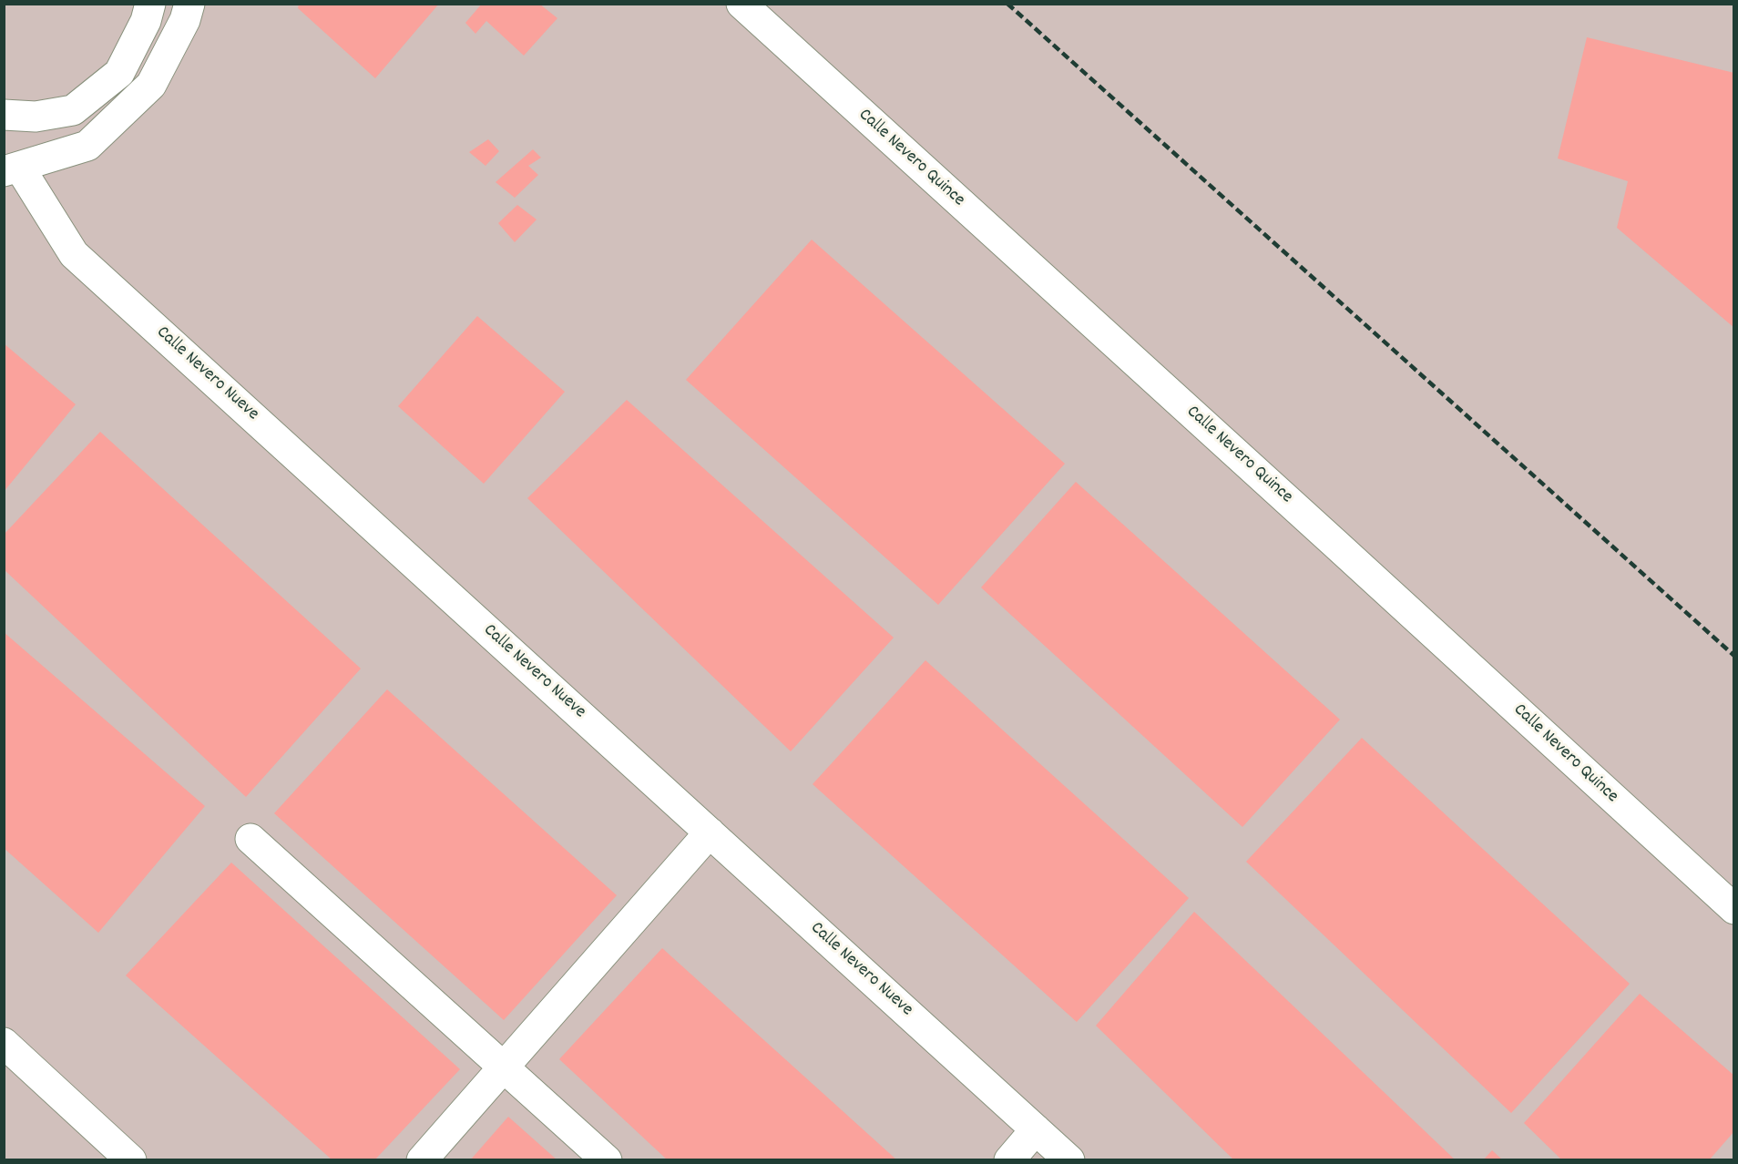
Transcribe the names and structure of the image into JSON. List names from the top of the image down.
{
  "streets": {
    "street": ["Calle Nevero Quince", "Calle Nevero Nueve"]
  }
}
